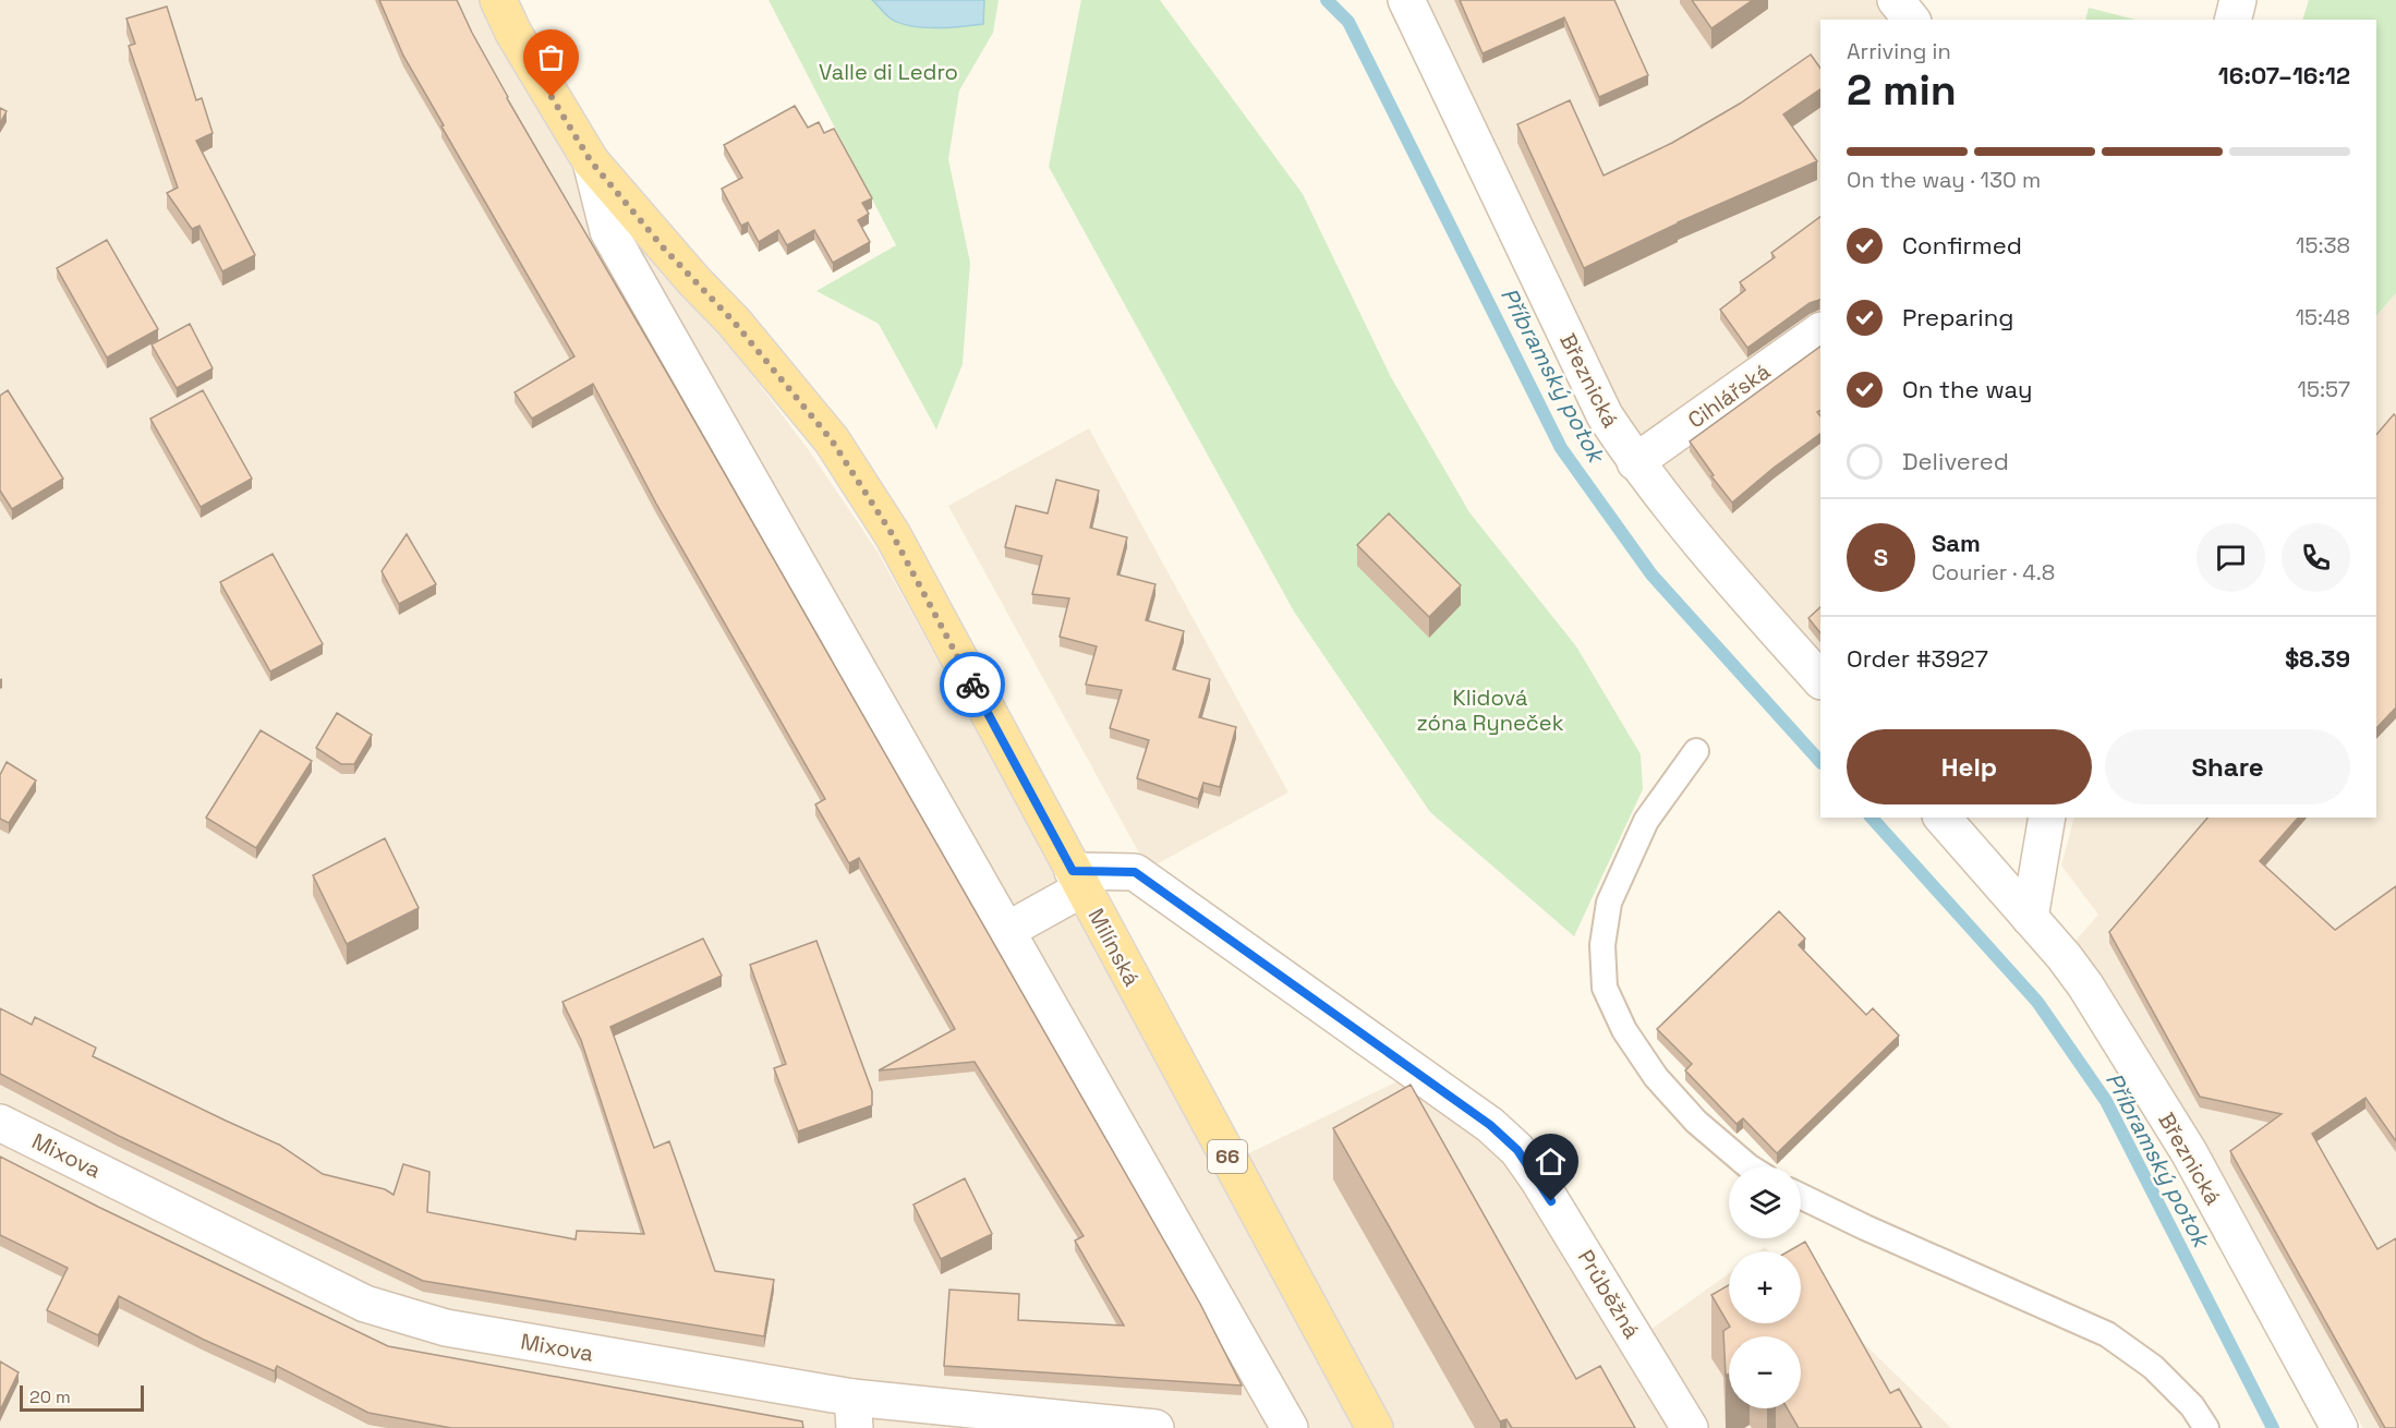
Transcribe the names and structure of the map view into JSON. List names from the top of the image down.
{
  "streets": {
    "main road": ["Milínská", "66"],
    "street": [
      "Březnická",
      "Cihlářská",
      "Mixova",
      "Průběžná"
    ]
  },
  "crossings": [
    ["Březnická", "Cihlářská"],
    ["Milínská", "Průběžná"]
  ],
  "water": ["Příbramský potok"],
  "parks": ["Valle di Ledro", "Klidová zóna Ryneček"],
  "scale_bar": "20 m",
  "page": {
    "heading": ["2 min", "Arriving in", "16:07–16:12"],
    "panel": [
      "Sam",
      "Courier · 4.8",
      "Order #3927",
      "$8.39"
    ],
    "bar": "On the way · 130 m",
    "list": [
      ["Confirmed", "15:38"],
      ["Preparing", "15:48"],
      ["On the way", "15:57"],
      "Delivered"
    ],
    "round": "S",
    "buttons": ["Help", "Share"],
    "map_buttons": ["+", "−"],
    "scale": "20 m"
  }
}
